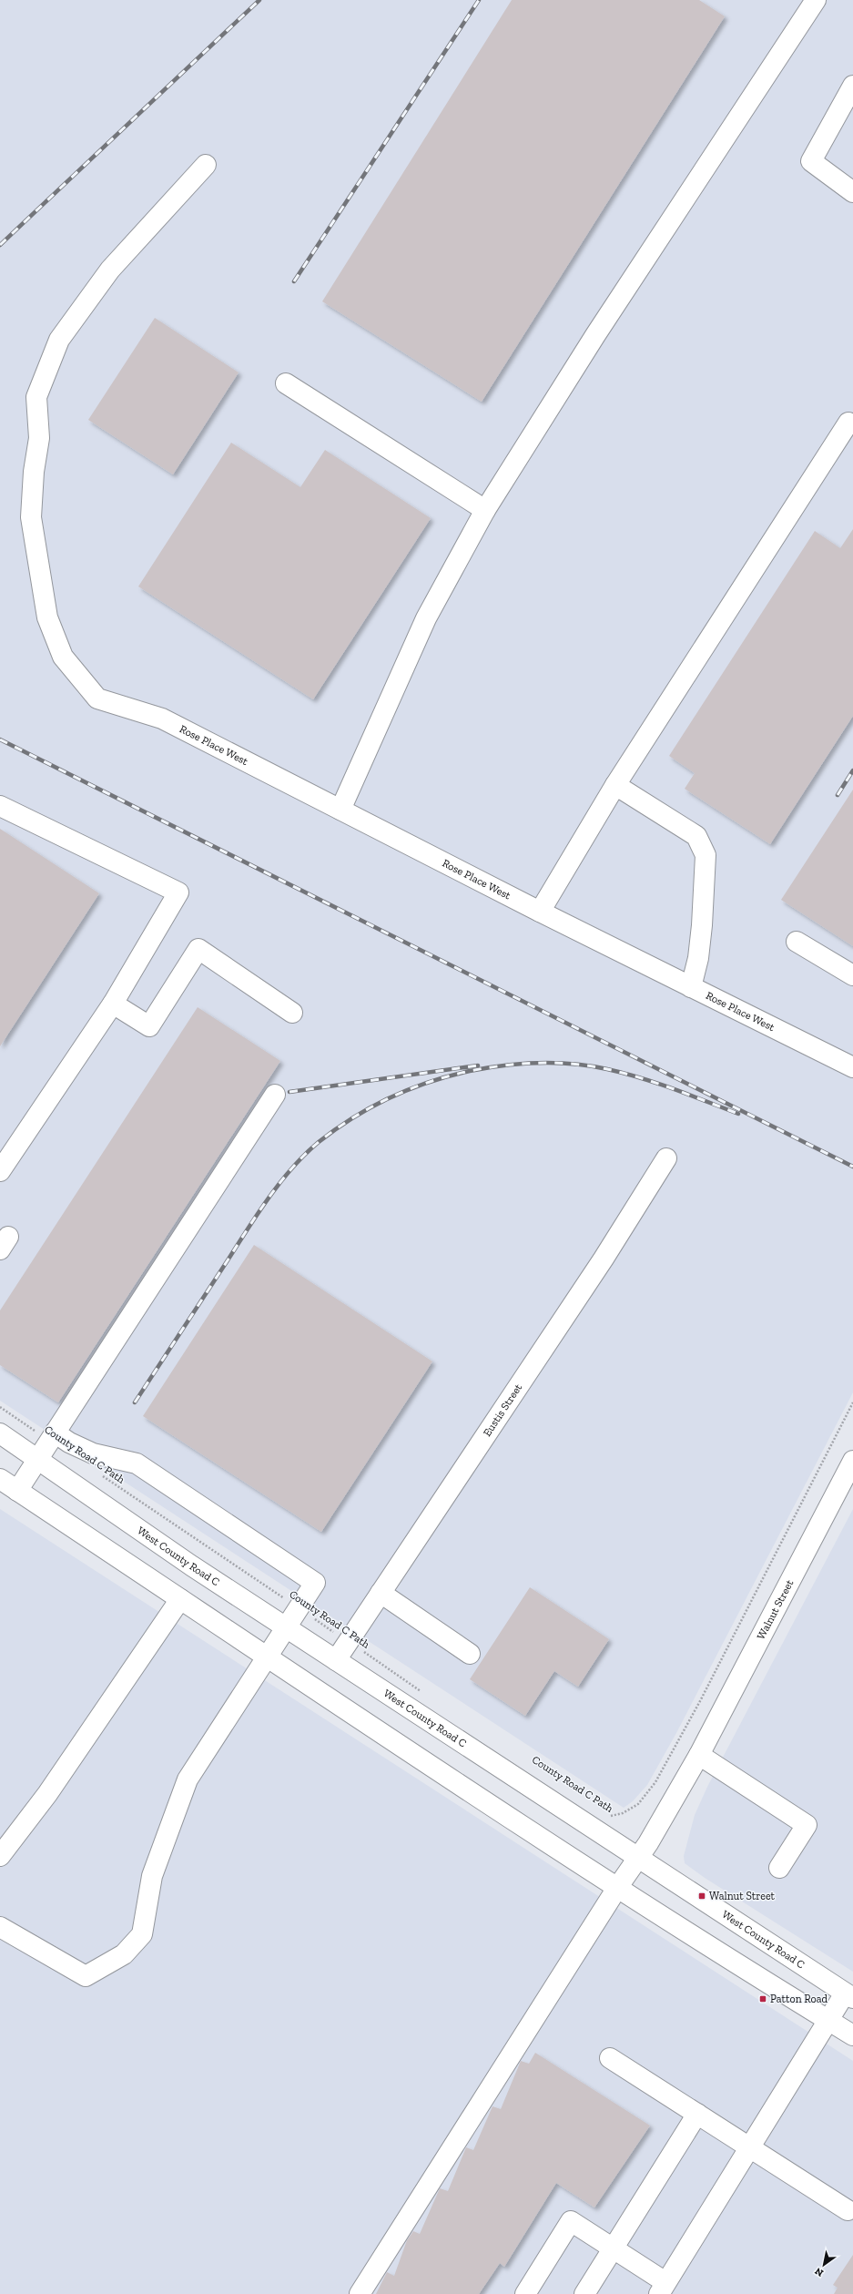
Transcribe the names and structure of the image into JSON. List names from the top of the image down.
{
  "streets": {
    "street": [
      "Rose Place West",
      "Eustis Street",
      "West County Road C",
      "Walnut Street"
    ],
    "path": ["County Road C Path"]
  },
  "crossings": [
    ["Eustis Street", "County Road C Path"],
    ["Eustis Street", "West County Road C"],
    ["West County Road C", "Walnut Street"]
  ],
  "places": {
    "transit": ["Walnut Street", "Patton Road"]
  },
  "north": "bottom left"
}
